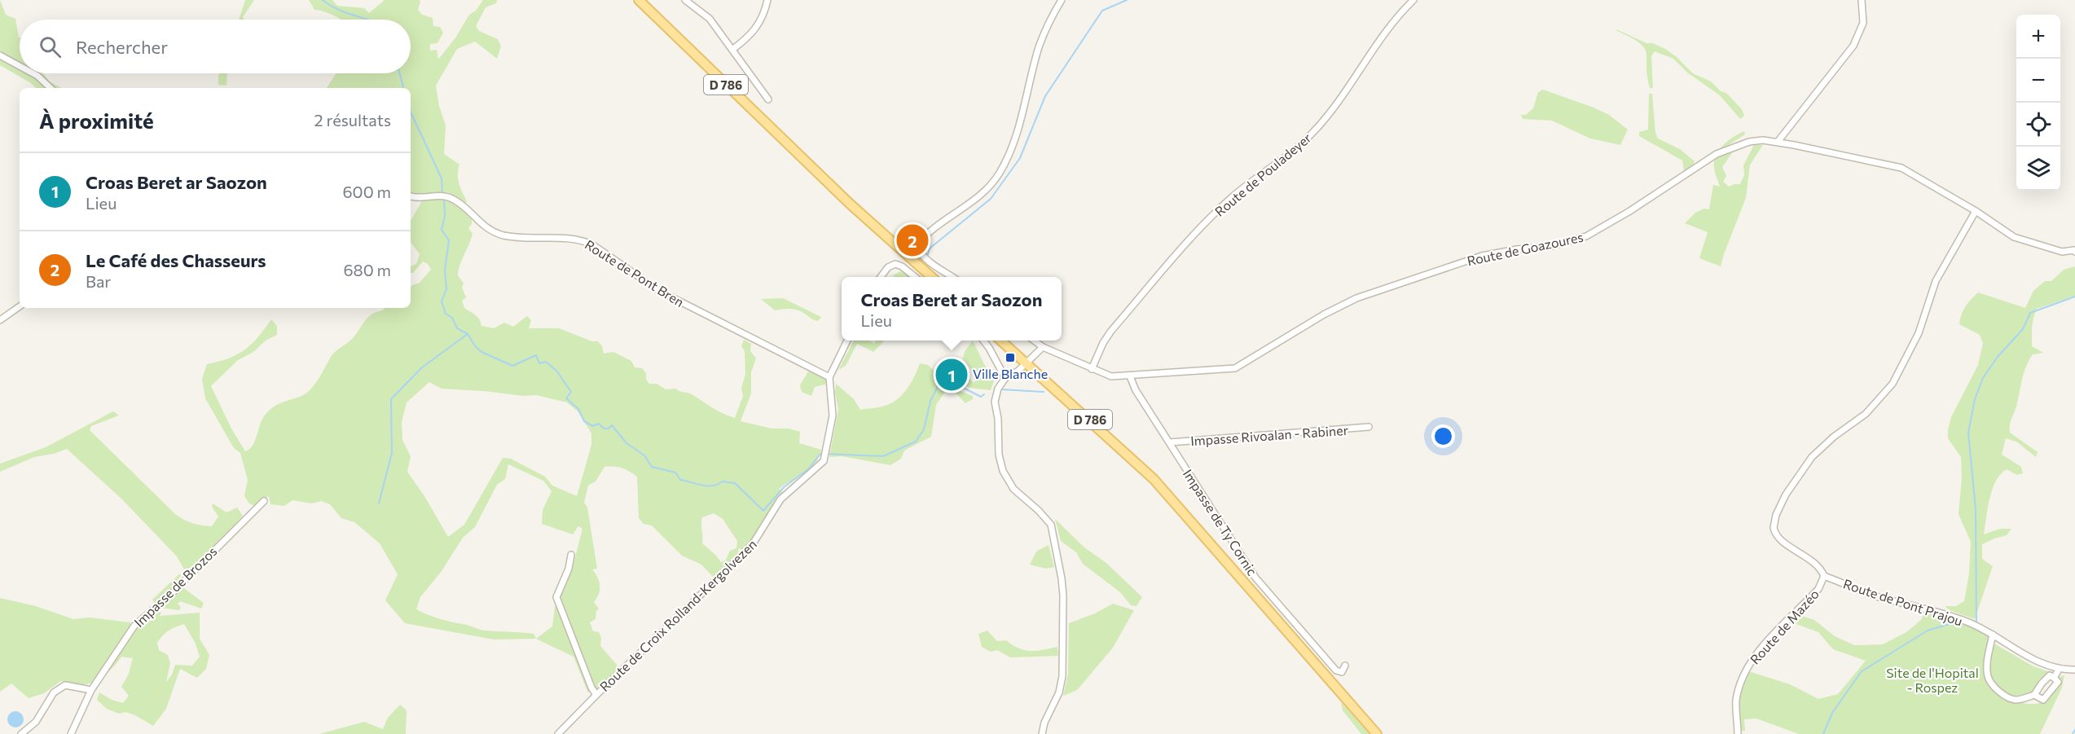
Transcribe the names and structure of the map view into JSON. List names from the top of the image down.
{
  "streets": {
    "main road": ["D 786"],
    "street": [
      "Route de Pouladeyer",
      "Route de Goazoures",
      "Route de Pont Bren",
      "Impasse Rivoalan - Rabiner",
      "Impasse de Ty Cornic",
      "Impasse de Brozos",
      "Route de Pont Prajou",
      "Route de Croix Rolland-Kergolvezen",
      "Route de Mazéo"
    ]
  },
  "crossings": [
    ["Route de Pouladeyer", "Route de Goazoures"],
    ["Route de Goazoures", "Impasse de Ty Cornic"],
    ["Route de Goazoures", "Route de Pont Prajou"],
    ["Route de Pont Bren", "Route de Croix Rolland-Kergolvezen"],
    ["Impasse Rivoalan - Rabiner", "Impasse de Ty Cornic"],
    ["Route de Pont Prajou", "Route de Mazéo"]
  ],
  "parks": ["Site de l'Hopital - Rospez"],
  "places": {
    "transit": ["Ville Blanche"]
  },
  "page": {
    "map_buttons": ["+", "−"],
    "search": "Rechercher",
    "heading": ["À proximité", "2 résultats"],
    "list": [
      {
        "mark": "1",
        "name": "Croas Beret ar Saozon",
        "note": "Lieu",
        "value": "600 m"
      },
      {
        "mark": "2",
        "name": "Le Café des Chasseurs",
        "note": "Bar",
        "value": "680 m"
      }
    ],
    "pins": ["2", "1"],
    "popup": ["Croas Beret ar Saozon", "Lieu"]
  }
}
